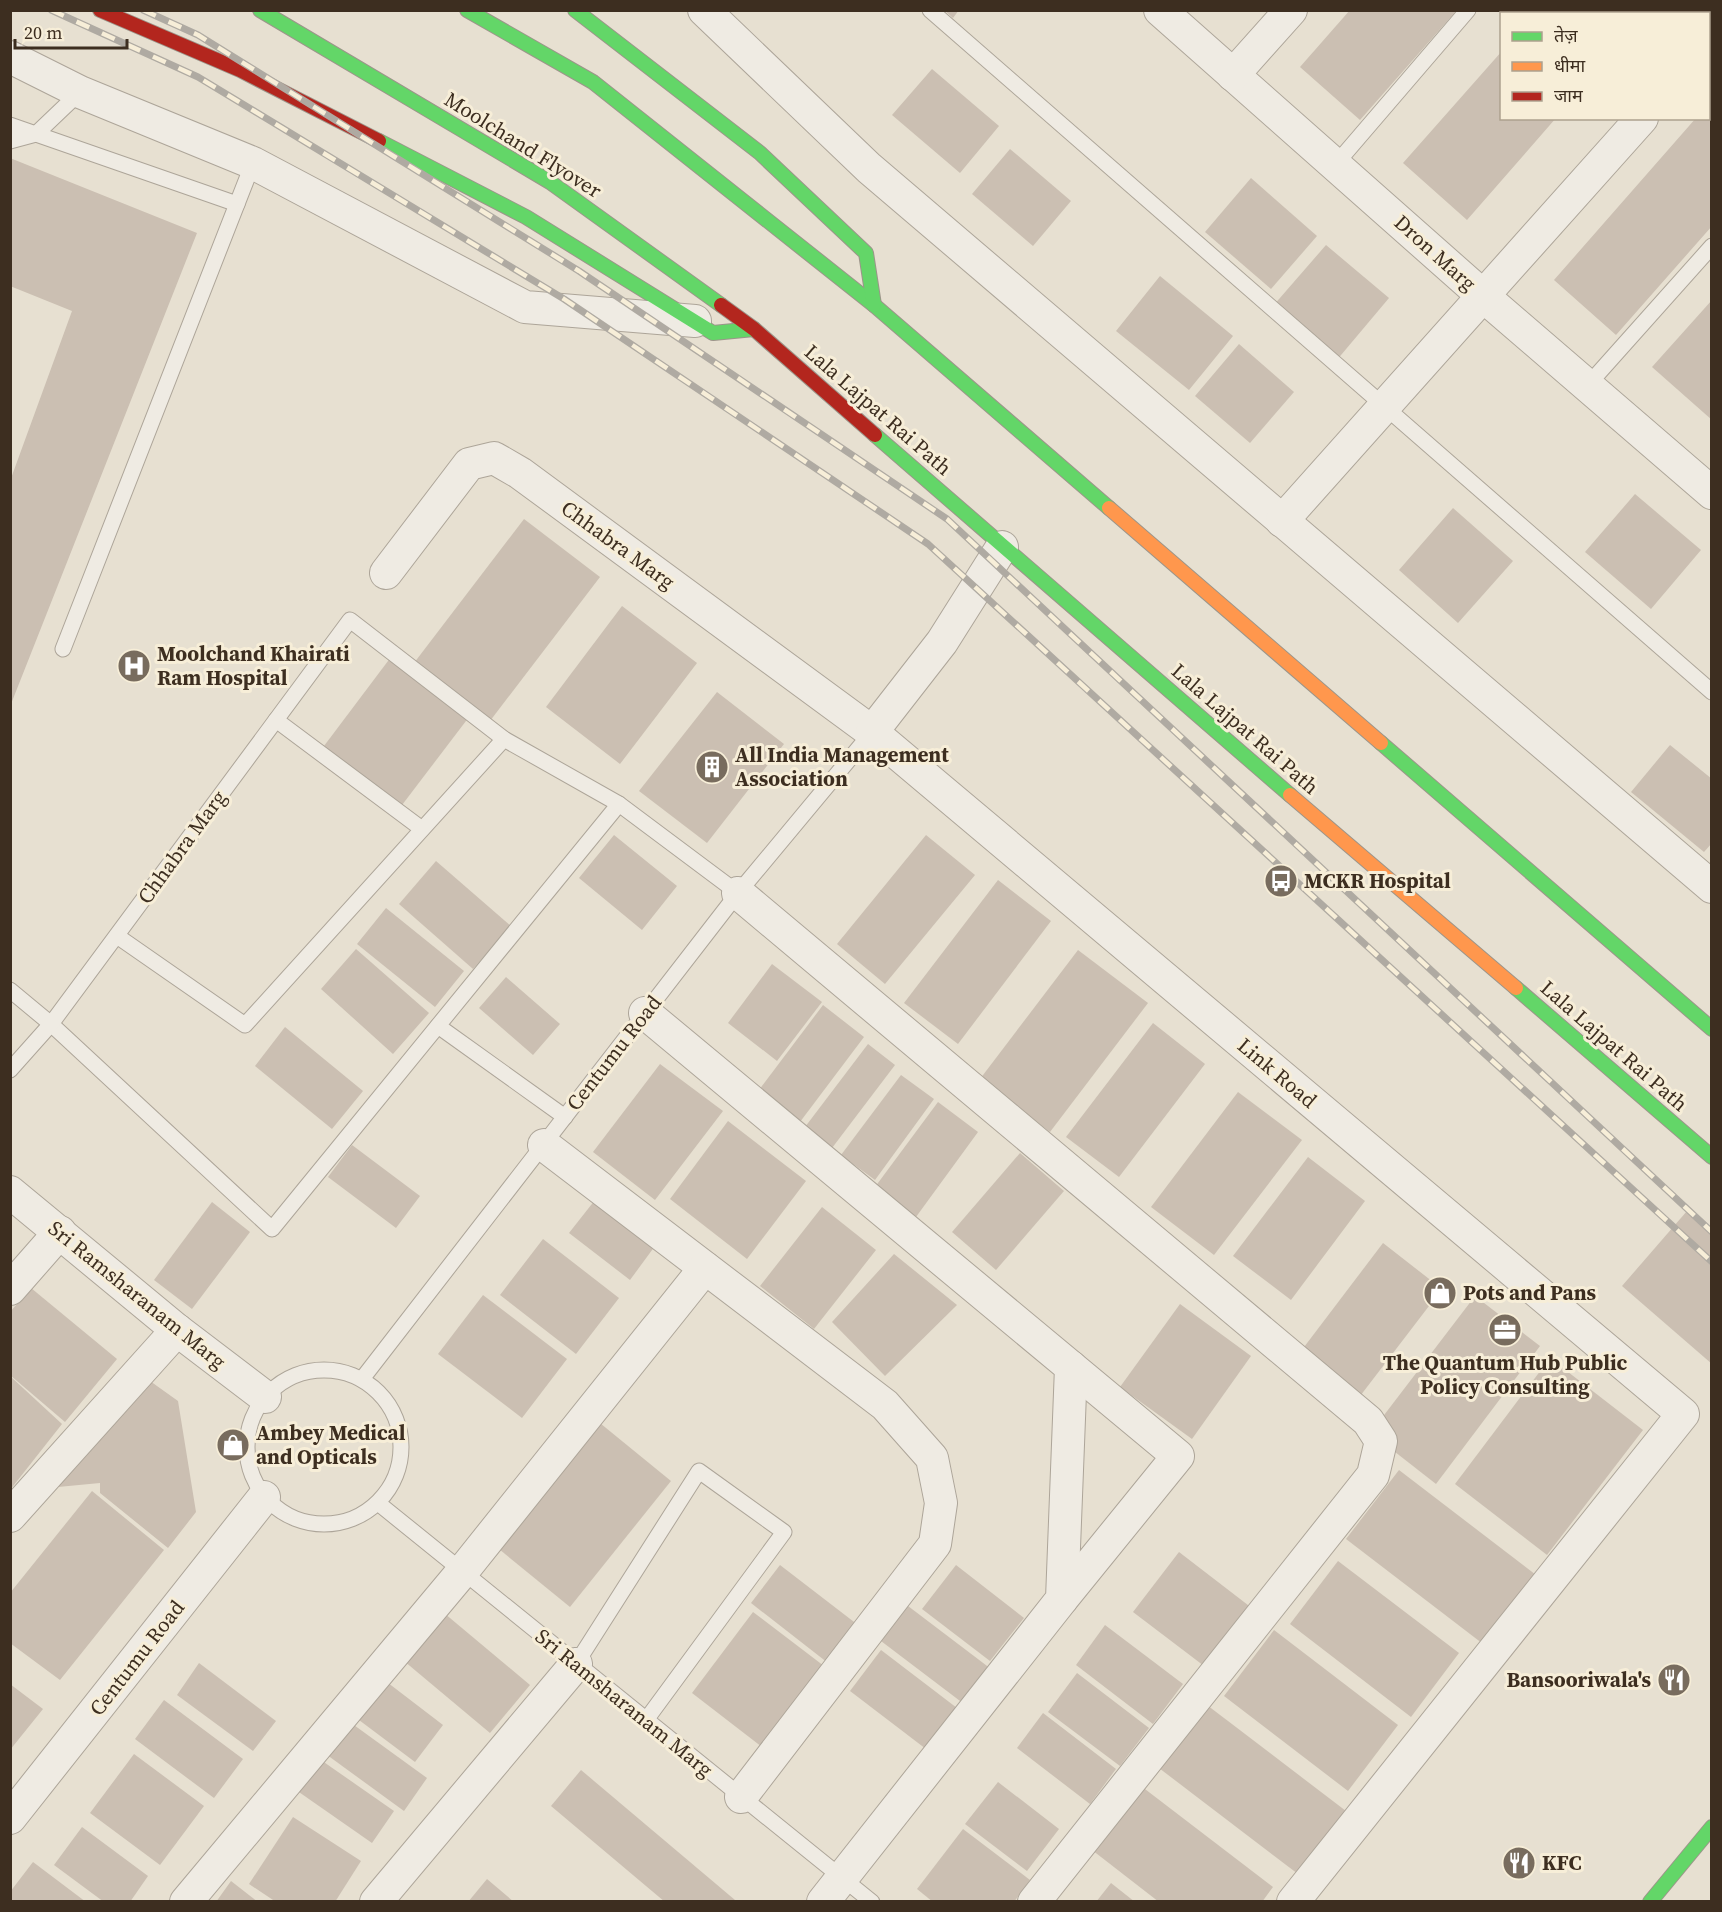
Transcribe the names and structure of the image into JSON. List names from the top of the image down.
{
  "streets": {
    "main road": ["Moolchand Flyover", "Lala Lajpat Rai Path"],
    "street": [
      "Dron Marg",
      "Chhabra Marg",
      "Centumu Road",
      "Link Road",
      "Sri Ramsharanam Marg"
    ]
  },
  "crossings": [
    ["Moolchand Flyover", "Lala Lajpat Rai Path"],
    ["Chhabra Marg", "Centumu Road"],
    ["Chhabra Marg", "Link Road"],
    ["Centumu Road", "Link Road"],
    ["Centumu Road", "Sri Ramsharanam Marg"]
  ],
  "places": {
    "hospital": ["Moolchand Khairati Ram Hospital"],
    "building": ["All India Management Association"],
    "bus stop": ["MCKR Hospital"],
    "shop": ["Pots and Pans", "Ambey Medical and Opticals"],
    "office": ["The Quantum Hub Public Policy Consulting"],
    "restaurant": ["Bansooriwala's", "KFC"]
  },
  "legend": ["तेज़", "धीमा", "जाम"],
  "scale_bar": "20 m"
}
